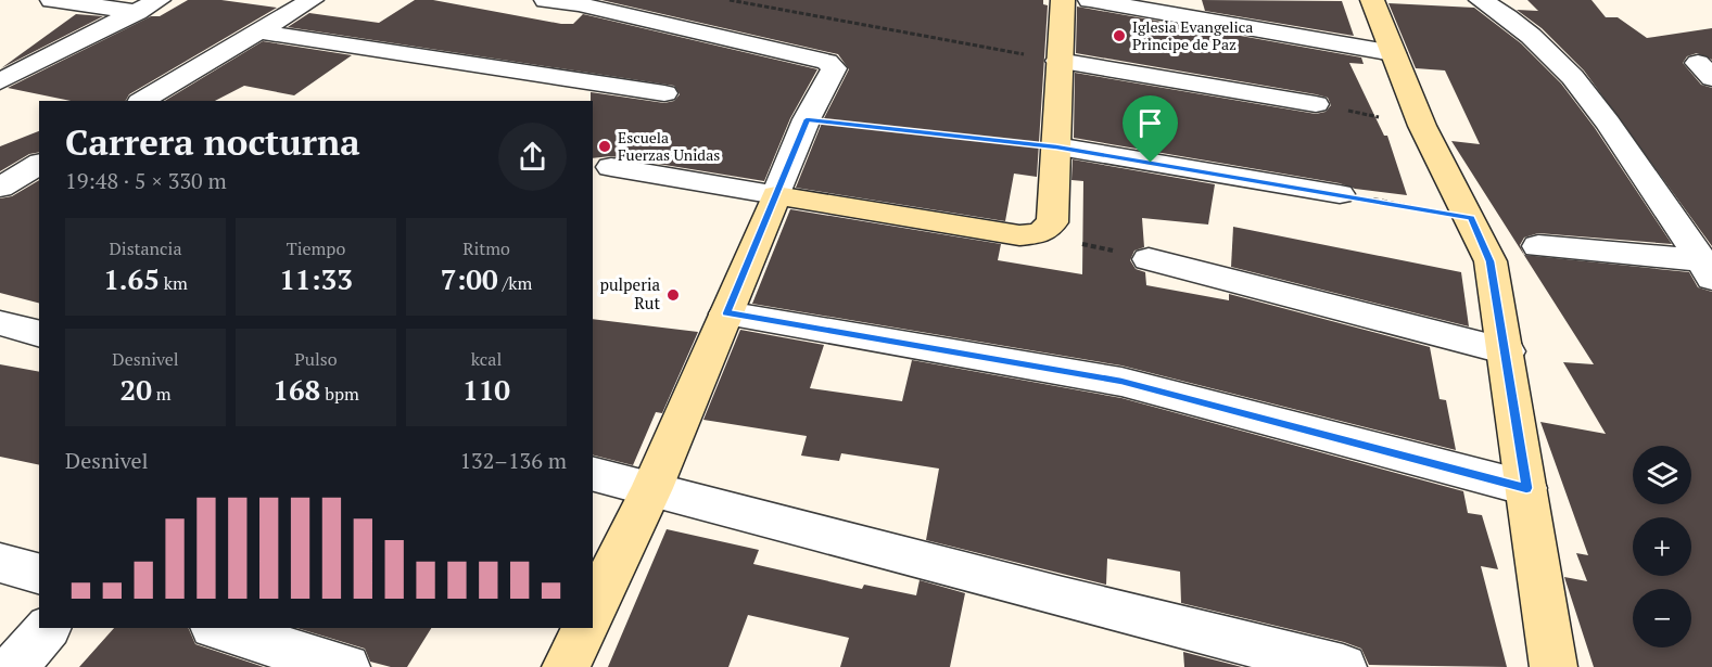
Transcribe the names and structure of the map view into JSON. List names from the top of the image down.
{
  "places": ["Iglesia Evangelica Principe de Paz", "Escuela Fuerzas Unidas", "pulperia Rut"],
  "page": {
    "heading": ["Carrera nocturna", "19:48 · 5 × 330 m"],
    "stats": [
      ["Distancia", "1.65 km"],
      ["Tiempo", "11:33"],
      ["Ritmo", "7:00 /km"],
      ["Desnivel", "20 m"],
      ["Pulso", "168 bpm"],
      ["kcal", "110"]
    ],
    "chart": ["Desnivel", "132–136 m"],
    "map_buttons": ["+", "−"]
  }
}
